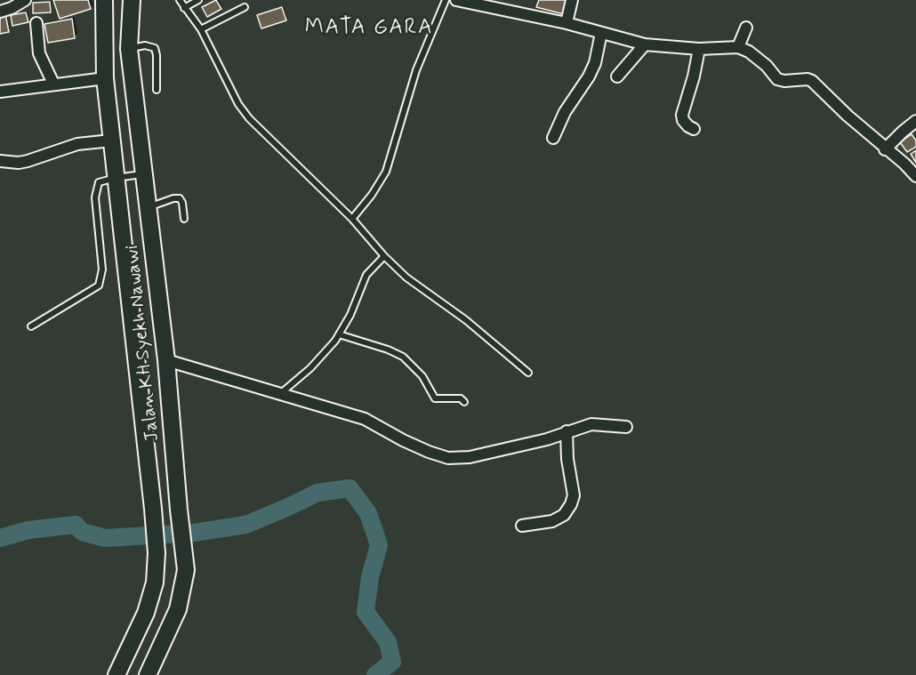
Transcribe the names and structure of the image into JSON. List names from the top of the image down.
{
  "streets": {
    "main road": ["Jalan KH Syekh Nawawi"]
  },
  "districts": ["MATA GARA"]
}
